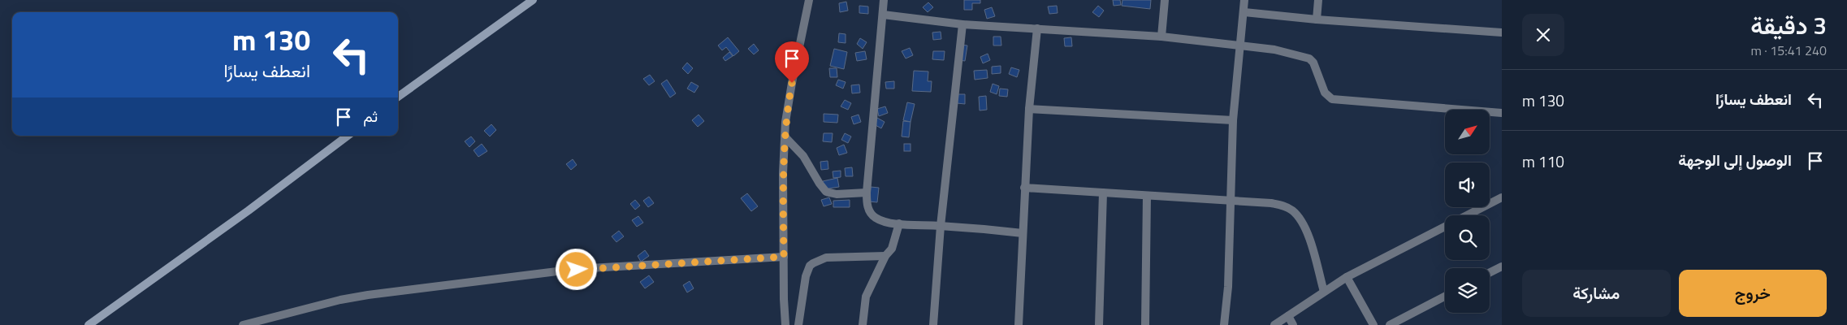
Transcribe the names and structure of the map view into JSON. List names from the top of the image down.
{
  "north": "top right",
  "page": {
    "heading": ["3 دقيقة", "240 m · 15:41"],
    "turn": ["130 m", "انعطف يسارًا"],
    "list": [
      {
        "name": "انعطف يسارًا",
        "value": "130 m"
      },
      {
        "name": "الوصول إلى الوجهة",
        "value": "110 m"
      }
    ],
    "then": "ثم",
    "buttons": ["خروج", "مشاركة"]
  }
}
